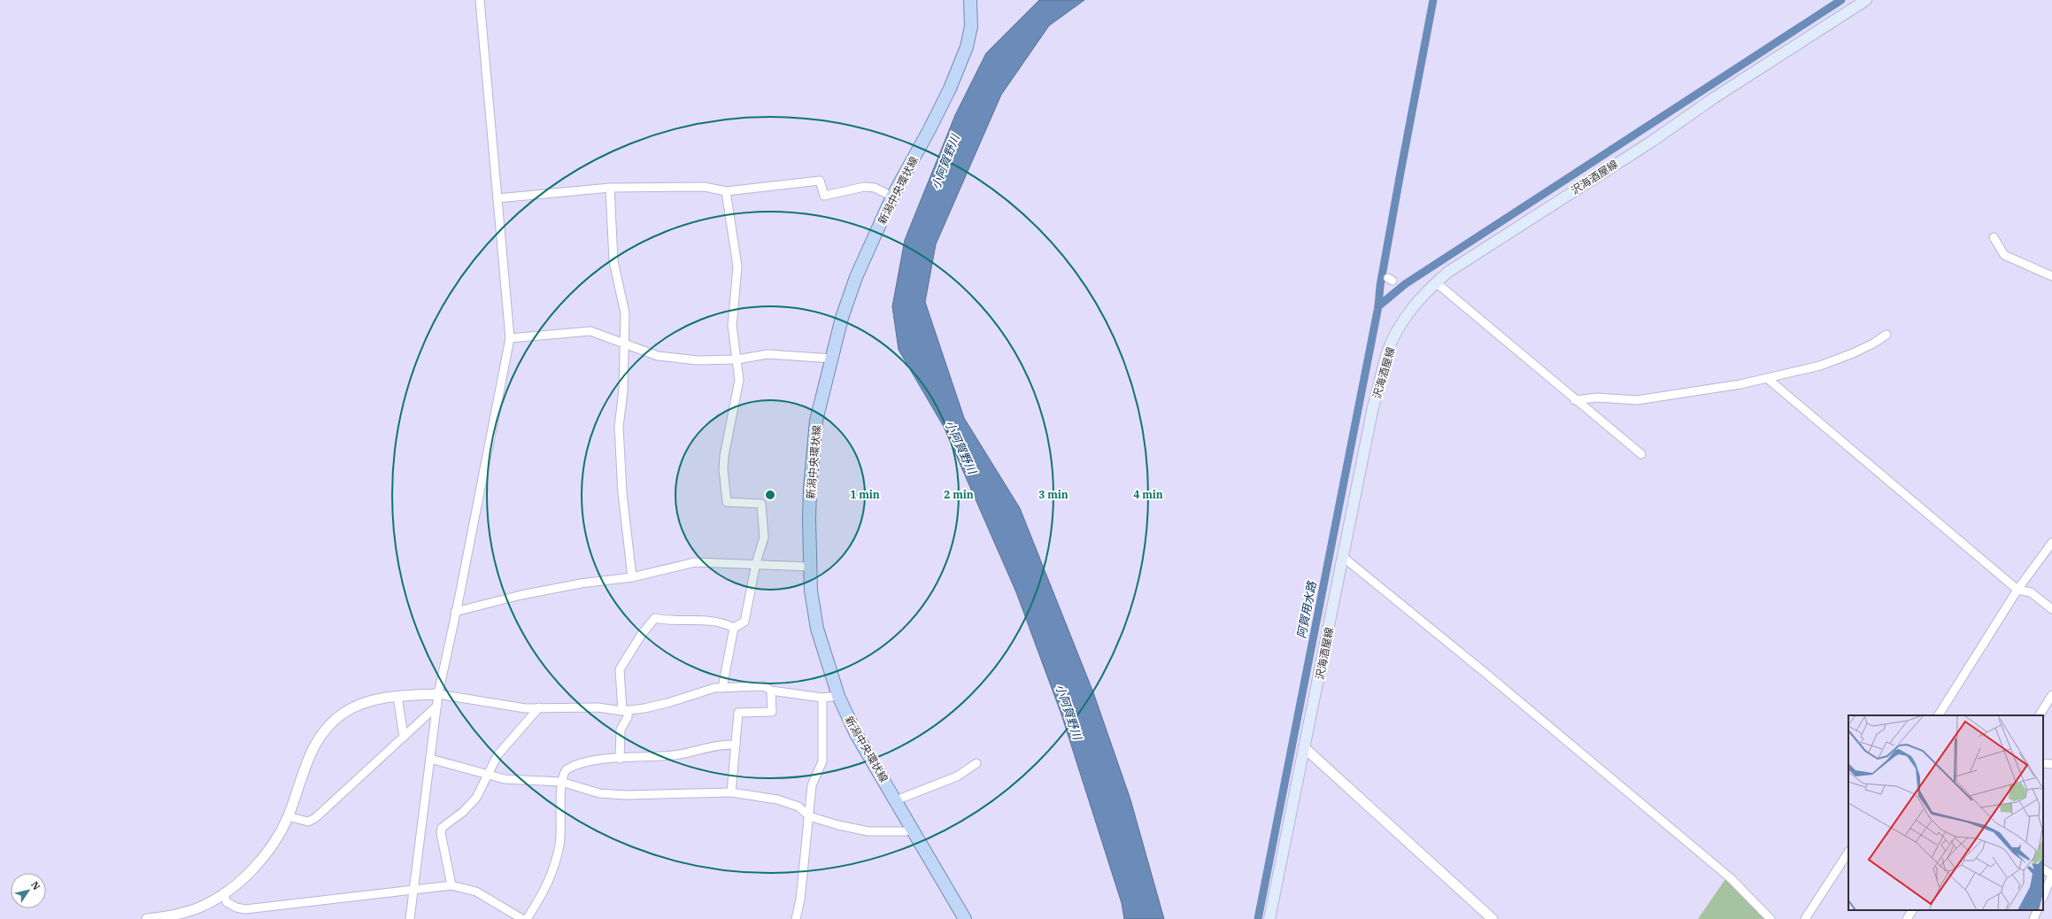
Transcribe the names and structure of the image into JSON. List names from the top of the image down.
{
  "streets": {
    "main road": ["沢海酒屋線", "新潟中央環状線"]
  },
  "water": ["小阿賀野川", "阿賀用水路"],
  "north": "top right",
  "rings": [
    "1 min",
    "2 min",
    "3 min",
    "4 min"
  ]
}
